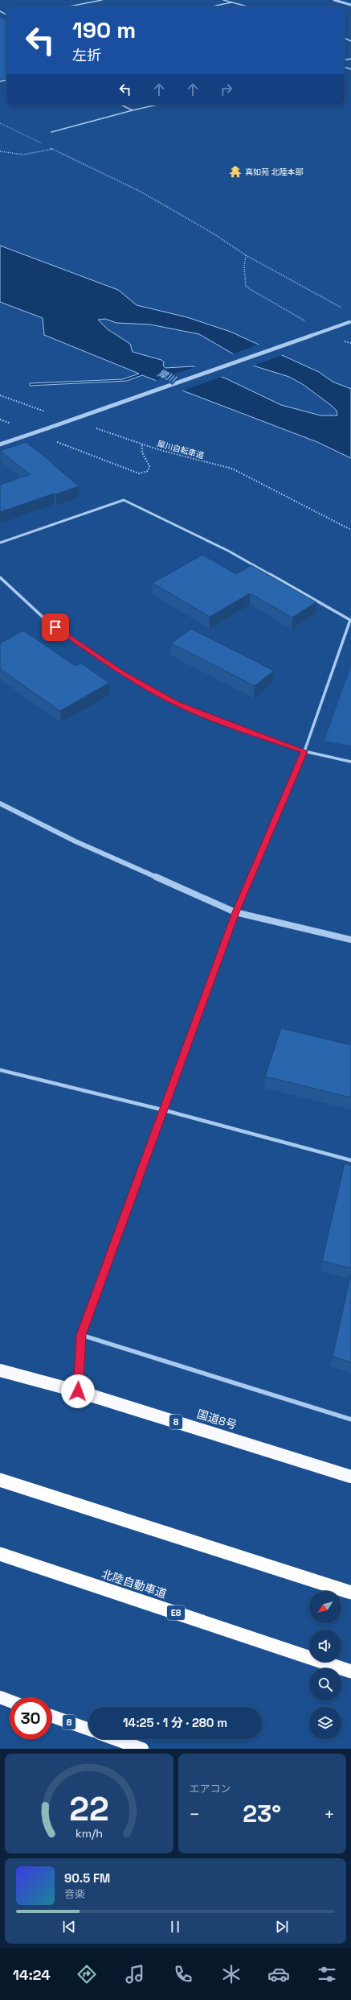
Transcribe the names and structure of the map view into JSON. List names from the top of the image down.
{
  "streets": {
    "highway": [
      "国道8号",
      "8",
      "北陸自動車道",
      "E8"
    ],
    "path": ["犀川自転車道"]
  },
  "water": ["犀川"],
  "places": {
    "temple": ["真如苑 北陸本部"]
  },
  "north": "bottom left",
  "page": {
    "turn": ["190 m", "左折"],
    "limit": "30",
    "trip": "14:25 · 1 分 · 280 m",
    "tile": "エアコン",
    "heat": ["−", "23°", "+"],
    "song": ["90.5 FM", "音楽"],
    "tabs": "14:24",
    "gauge": ["22", "km/h"]
  }
}
